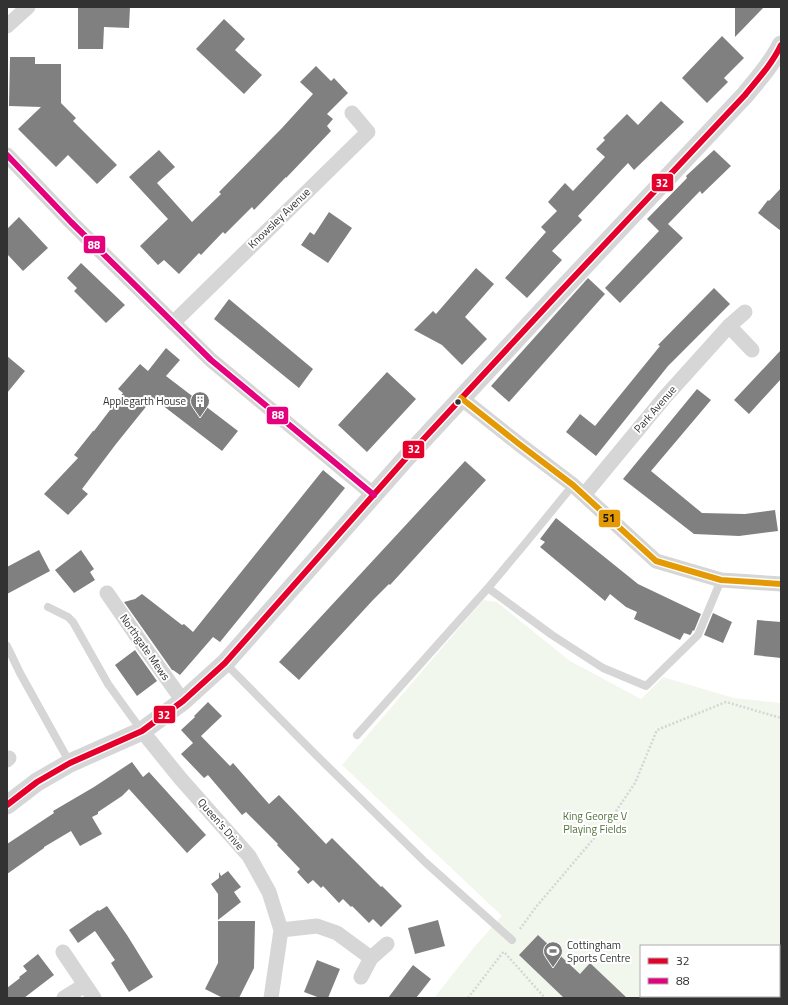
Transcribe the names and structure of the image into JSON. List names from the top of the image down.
{
  "streets": {
    "street": [
      "Knowsley Avenue",
      "Park Avenue",
      "Northgate Mews",
      "Queen's Drive"
    ]
  },
  "parks": ["King George V Playing Fields"],
  "places": {
    "building": ["Applegarth House"],
    "sports": ["Cottingham Sports Centre"]
  },
  "lines": ["transit line 32", "transit line 88", "transit line 51"],
  "legend": ["32", "88"]
}
